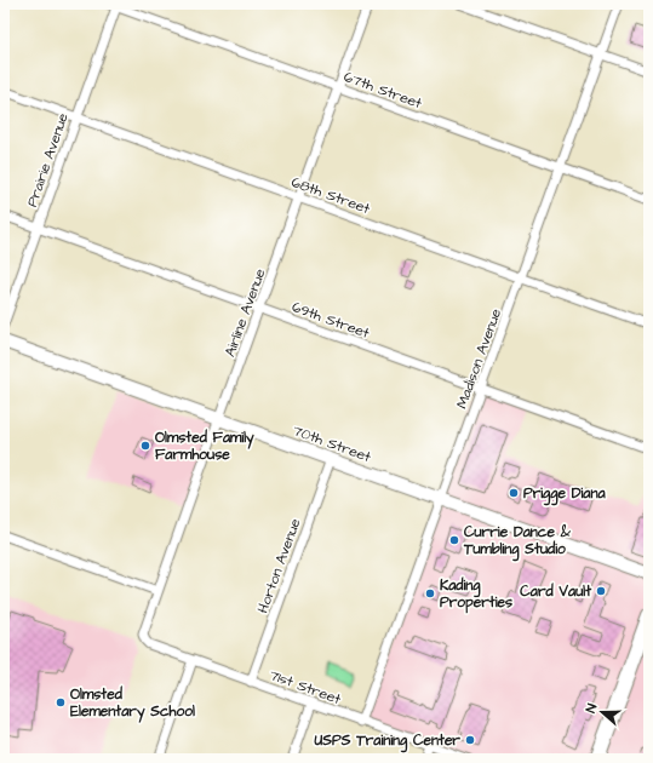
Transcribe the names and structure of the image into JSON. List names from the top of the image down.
{
  "streets": {
    "main road": ["70th Street"],
    "street": [
      "67th Street",
      "Prairie Avenue",
      "68th Street",
      "Airline Avenue",
      "69th Street",
      "Madison Avenue",
      "Horton Avenue",
      "71st Street"
    ]
  },
  "crossings": [
    ["67th Street", "Prairie Avenue"],
    ["67th Street", "Airline Avenue"],
    ["67th Street", "Madison Avenue"],
    ["Prairie Avenue", "68th Street"],
    ["Prairie Avenue", "69th Street"],
    ["68th Street", "Airline Avenue"],
    ["68th Street", "Madison Avenue"],
    ["Airline Avenue", "69th Street"],
    ["Airline Avenue", "70th Street"],
    ["Airline Avenue", "71st Street"],
    ["69th Street", "Madison Avenue"],
    ["Madison Avenue", "70th Street"],
    ["Madison Avenue", "71st Street"],
    ["70th Street", "Horton Avenue"],
    ["Horton Avenue", "71st Street"]
  ],
  "places": [
    "Olmsted Family Farmhouse",
    "Prigge Diana",
    "Currie Dance & Tumbling Studio",
    "Card Vault",
    "Kading Properties",
    "Olmsted Elementary School",
    "USPS Training Center"
  ],
  "north": "left"
}
